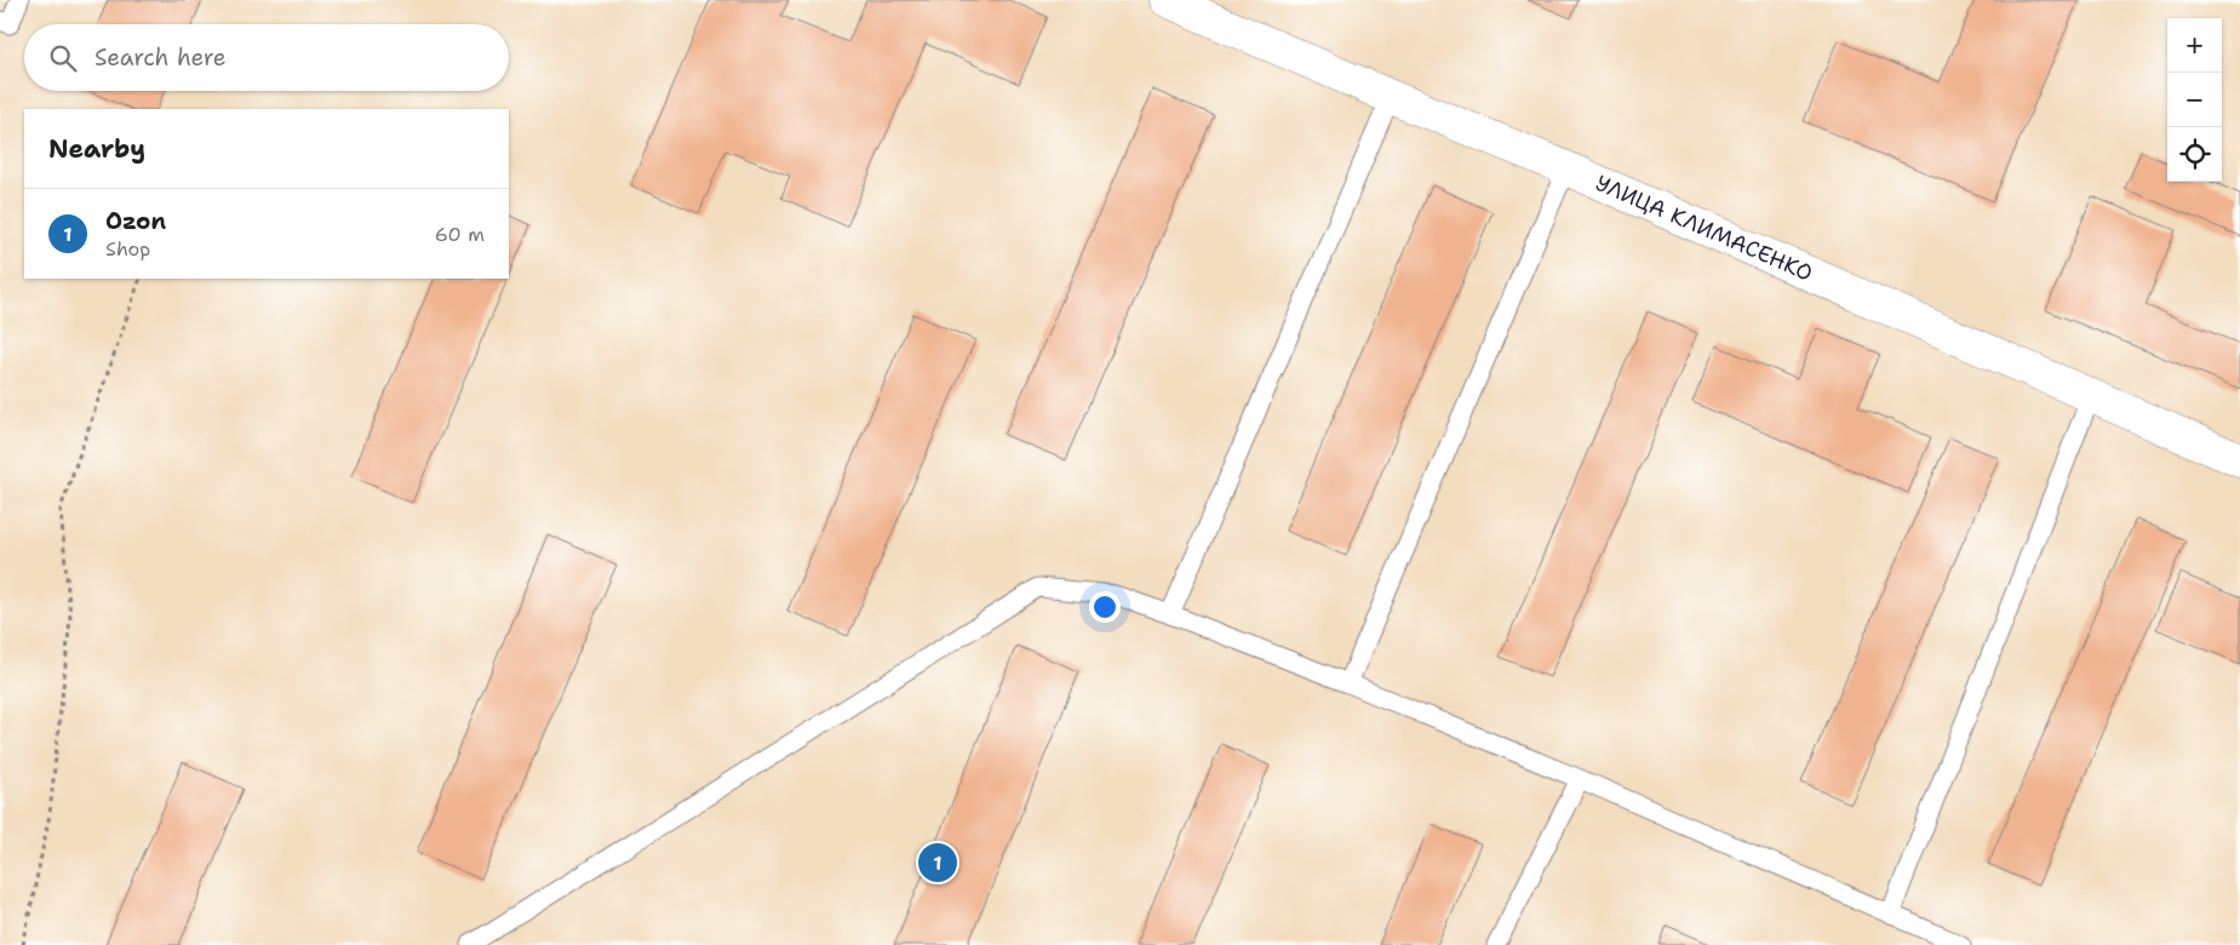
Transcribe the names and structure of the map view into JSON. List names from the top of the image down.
{
  "streets": {
    "street": ["УЛИЦА КЛИМАСЕНКО"]
  },
  "page": {
    "map_buttons": ["+", "−"],
    "search": "Search here",
    "heading": "Nearby",
    "list": [
      {
        "mark": "1",
        "name": "Ozon",
        "note": "Shop",
        "value": "60 m"
      }
    ],
    "pins": "1"
  }
}
